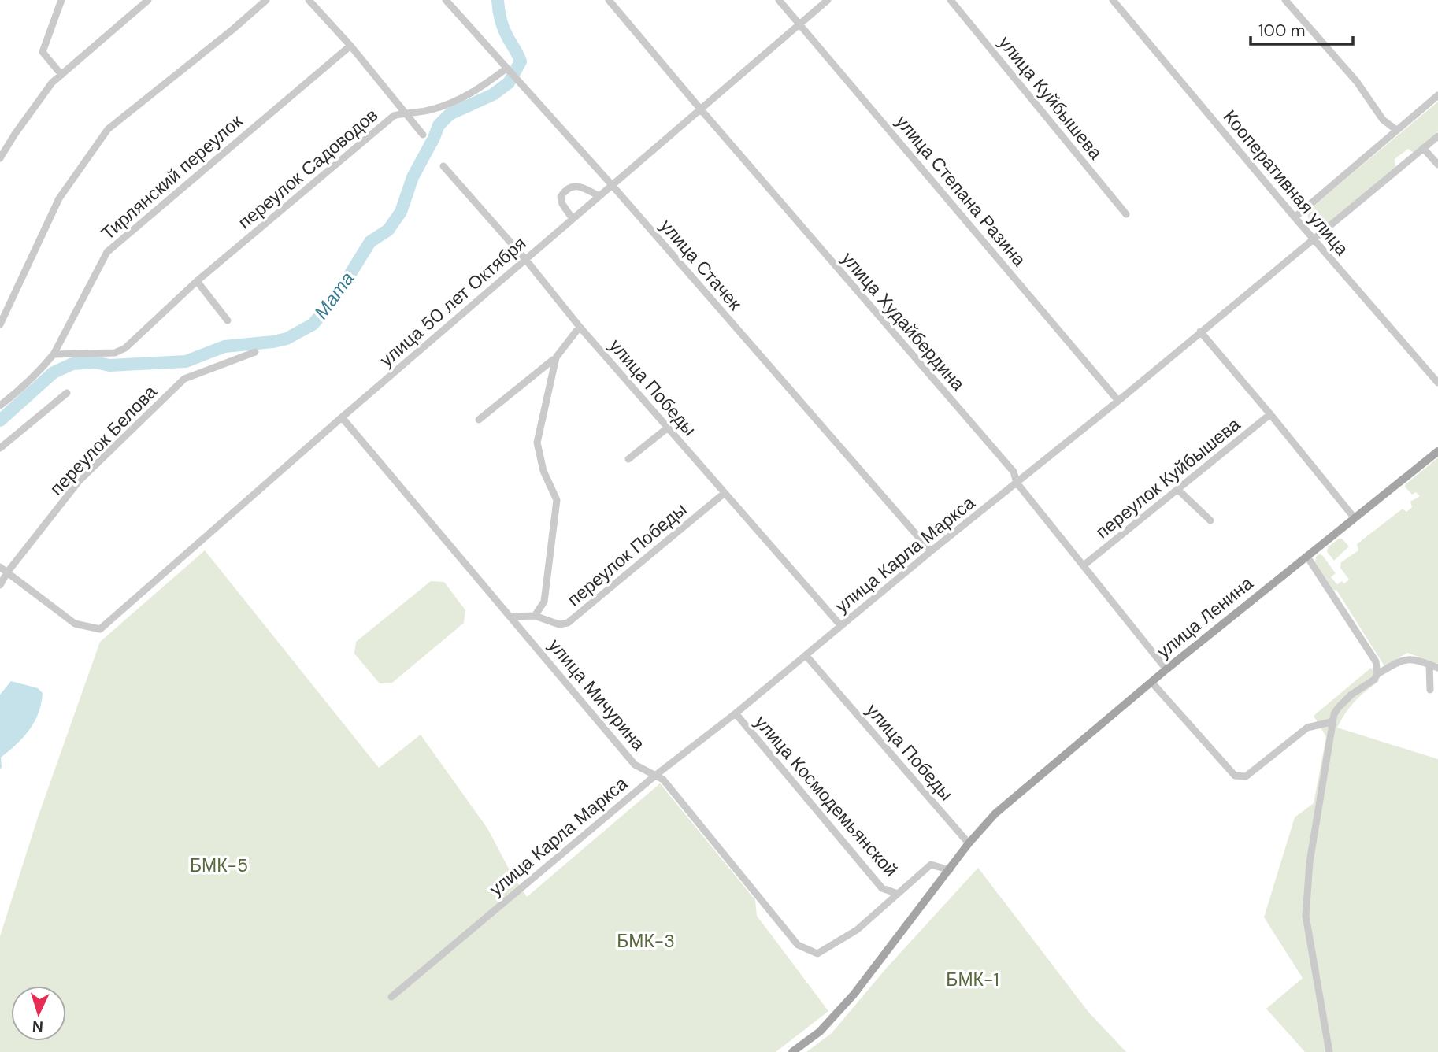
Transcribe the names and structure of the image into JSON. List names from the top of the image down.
{
  "streets": {
    "main road": ["улица Ленина"],
    "street": [
      "улица Куйбышева",
      "переулок Садоводов",
      "Тирлянский переулок",
      "Кооперативная улица",
      "улица Степана Разина",
      "улица Стачек",
      "улица 50 лет Октября",
      "улица Худайбердина",
      "улица Победы",
      "переулок Белова",
      "переулок Куйбышева",
      "переулок Победы",
      "улица Карла Маркса",
      "улица Мичурина",
      "улица Космодемьянской"
    ]
  },
  "crossings": [
    ["переулок Садоводов", "Тирлянский переулок"],
    ["переулок Садоводов", "улица Стачек"],
    ["Кооперативная улица", "улица Карла Маркса"],
    ["улица Степана Разина", "улица 50 лет Октября"],
    ["улица Степана Разина", "улица Карла Маркса"],
    ["улица Стачек", "улица 50 лет Октября"],
    ["улица Стачек", "улица Карла Маркса"],
    ["улица 50 лет Октября", "улица Худайбердина"],
    ["улица 50 лет Октября", "улица Победы"],
    ["улица 50 лет Октября", "переулок Белова"],
    ["улица 50 лет Октября", "улица Мичурина"],
    ["улица Худайбердина", "переулок Куйбышева"],
    ["улица Худайбердина", "улица Карла Маркса"],
    ["улица Худайбердина", "улица Ленина"],
    ["улица Победы", "переулок Победы"],
    ["улица Победы", "улица Карла Маркса"],
    ["улица Победы", "улица Ленина"],
    ["переулок Победы", "улица Мичурина"],
    ["улица Карла Маркса", "улица Мичурина"],
    ["улица Карла Маркса", "улица Космодемьянской"],
    ["улица Ленина", "улица Мичурина"],
    ["улица Мичурина", "улица Космодемьянской"]
  ],
  "water": ["Мата"],
  "parks": ["БМК-5", "БМК-3", "БМК-1"],
  "scale_bar": "100 m",
  "north": "bottom"
}
